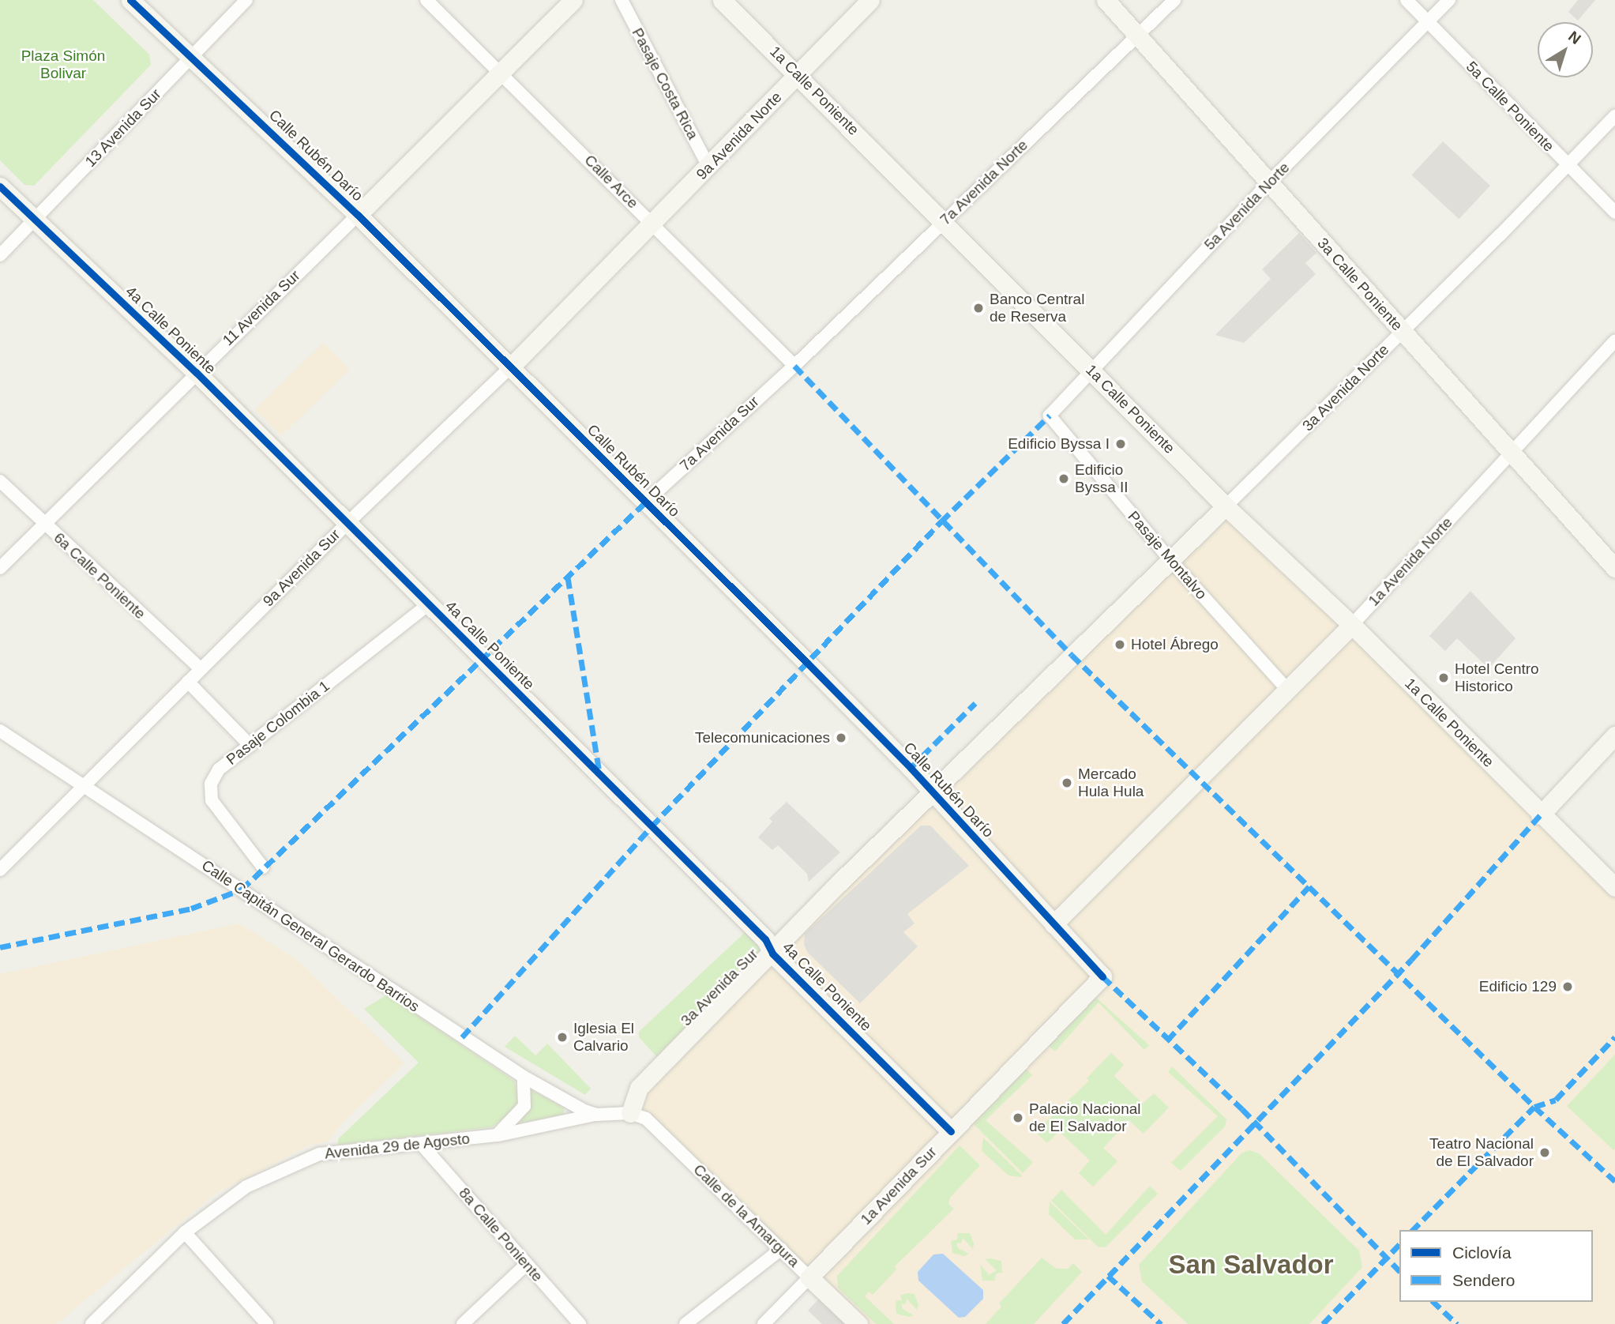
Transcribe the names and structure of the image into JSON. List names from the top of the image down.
{
  "streets": {
    "main road": [
      "1a Calle Poniente",
      "9a Avenida Norte",
      "Calle Rubén Darío",
      "3a Calle Poniente",
      "11 Avenida Sur",
      "4a Calle Poniente",
      "3a Avenida Norte",
      "1a Avenida Norte",
      "9a Avenida Sur",
      "3a Avenida Sur",
      "1a Avenida Sur",
      "Calle de la Amargura"
    ],
    "street": [
      "Pasaje Costa Rica",
      "5a Calle Poniente",
      "13 Avenida Sur",
      "Calle Arce",
      "7a Avenida Norte",
      "5a Avenida Norte",
      "7a Avenida Sur",
      "Pasaje Montalvo",
      "6a Calle Poniente",
      "Pasaje Colombia 1",
      "Calle Capitán General Gerardo Barrios",
      "Avenida 29 de Agosto",
      "8a Calle Poniente"
    ]
  },
  "crossings": [
    ["Pasaje Costa Rica", "9a Avenida Norte"],
    ["1a Calle Poniente", "9a Avenida Norte"],
    ["1a Calle Poniente", "7a Avenida Norte"],
    ["1a Calle Poniente", "5a Avenida Norte"],
    ["1a Calle Poniente", "3a Avenida Norte"],
    ["1a Calle Poniente", "1a Avenida Norte"],
    ["5a Calle Poniente", "5a Avenida Norte"],
    ["5a Calle Poniente", "3a Avenida Norte"],
    ["13 Avenida Sur", "Calle Rubén Darío"],
    ["13 Avenida Sur", "4a Calle Poniente"],
    ["9a Avenida Norte", "Calle Arce"],
    ["9a Avenida Norte", "9a Avenida Sur"],
    ["Calle Rubén Darío", "11 Avenida Sur"],
    ["Calle Rubén Darío", "7a Avenida Sur"],
    ["Calle Rubén Darío", "1a Avenida Norte"],
    ["Calle Rubén Darío", "9a Avenida Sur"],
    ["Calle Rubén Darío", "3a Avenida Sur"],
    ["Calle Rubén Darío", "1a Avenida Sur"],
    ["Calle Arce", "7a Avenida Norte"],
    ["Calle Arce", "11 Avenida Sur"],
    ["Calle Arce", "7a Avenida Sur"],
    ["Calle Arce", "9a Avenida Sur"],
    ["7a Avenida Norte", "3a Calle Poniente"],
    ["7a Avenida Norte", "7a Avenida Sur"],
    ["5a Avenida Norte", "3a Calle Poniente"],
    ["5a Avenida Norte", "Pasaje Montalvo"],
    ["3a Calle Poniente", "3a Avenida Norte"],
    ["3a Calle Poniente", "1a Avenida Norte"],
    ["11 Avenida Sur", "4a Calle Poniente"],
    ["11 Avenida Sur", "6a Calle Poniente"],
    ["4a Calle Poniente", "9a Avenida Sur"],
    ["4a Calle Poniente", "Pasaje Colombia 1"],
    ["4a Calle Poniente", "3a Avenida Sur"],
    ["4a Calle Poniente", "1a Avenida Sur"],
    ["3a Avenida Norte", "Pasaje Montalvo"],
    ["3a Avenida Norte", "3a Avenida Sur"],
    ["Pasaje Montalvo", "1a Avenida Norte"],
    ["9a Avenida Sur", "6a Calle Poniente"],
    ["9a Avenida Sur", "Calle Capitán General Gerardo Barrios"],
    ["Calle Capitán General Gerardo Barrios", "Avenida 29 de Agosto"],
    ["3a Avenida Sur", "Calle de la Amargura"],
    ["Avenida 29 de Agosto", "8a Calle Poniente"],
    ["1a Avenida Sur", "Calle de la Amargura"]
  ],
  "districts": ["San Salvador"],
  "parks": ["Plaza Simón Bolivar"],
  "places": [
    "Banco Central de Reserva",
    "Edificio Byssa I",
    "Edificio Byssa II",
    "Hotel Ábrego",
    "Hotel Centro Historico",
    "Telecomunicaciones",
    "Mercado Hula Hula",
    "Edificio 129",
    "Iglesia El Calvario",
    "Palacio Nacional de El Salvador",
    "Teatro Nacional de El Salvador"
  ],
  "legend": ["Ciclovía", "Sendero"],
  "north": "top right"
}
